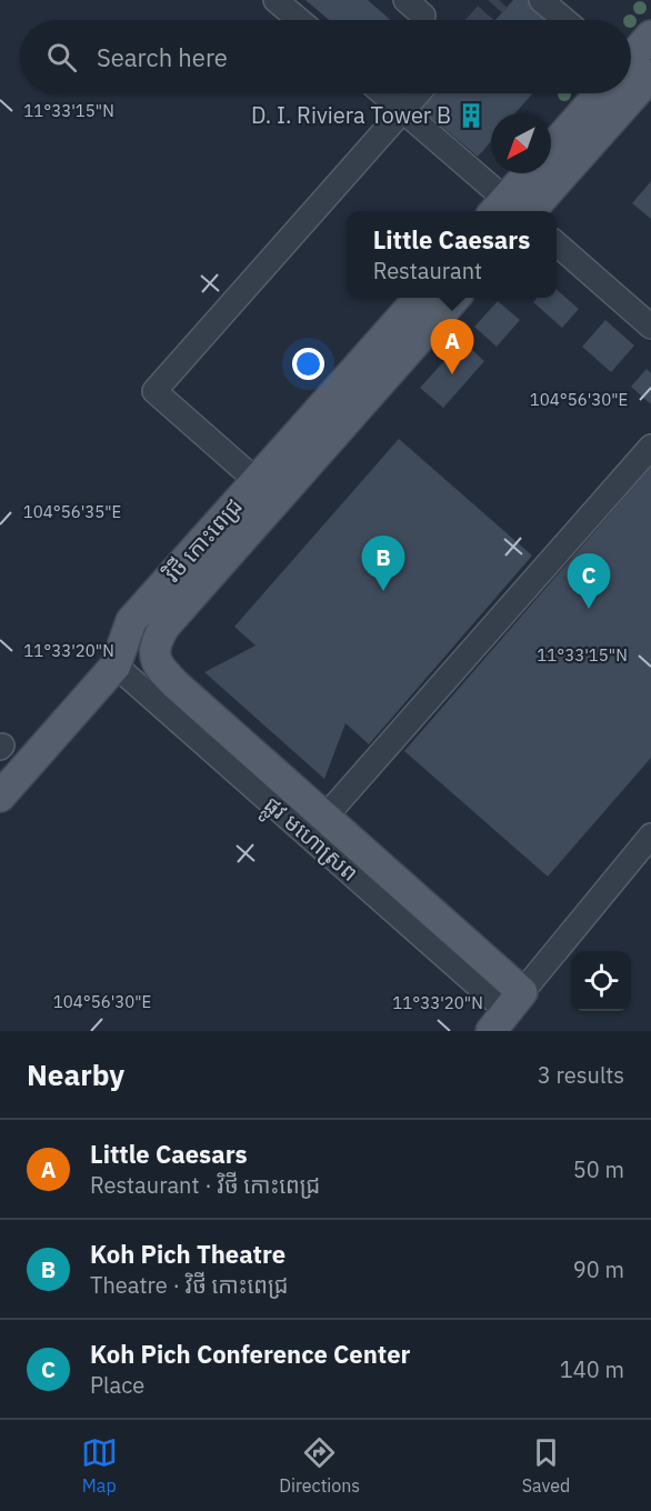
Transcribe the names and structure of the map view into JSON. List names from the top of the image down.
{
  "streets": {
    "main road": ["វិថី កោះពេជ្រ", "ផ្លូវ មហោស្រព"]
  },
  "crossings": [
    ["វិថី កោះពេជ្រ", "ផ្លូវ មហោស្រព"]
  ],
  "places": {
    "building": ["D. I. Riviera Tower B"]
  },
  "north": "bottom left",
  "page": {
    "search": "Search here",
    "popup": ["Little Caesars", "Restaurant"],
    "pins": ["A", "B", "C"],
    "heading": ["Nearby", "3 results"],
    "list": [
      {
        "mark": "A",
        "name": "Little Caesars",
        "note": "Restaurant · វិថី កោះពេជ្រ",
        "value": "50 m"
      },
      {
        "mark": "B",
        "name": "Koh Pich Theatre",
        "note": "Theatre · វិថី កោះពេជ្រ",
        "value": "90 m"
      },
      {
        "mark": "C",
        "name": "Koh Pich Conference Center",
        "note": "Place",
        "value": "140 m"
      }
    ],
    "nav": ["Map", "Directions", "Saved"]
  },
  "coordinates": [
    "11°33'15\"N",
    "104°56'30\"E",
    "104°56'35\"E",
    "11°33'20\"N"
  ]
}
